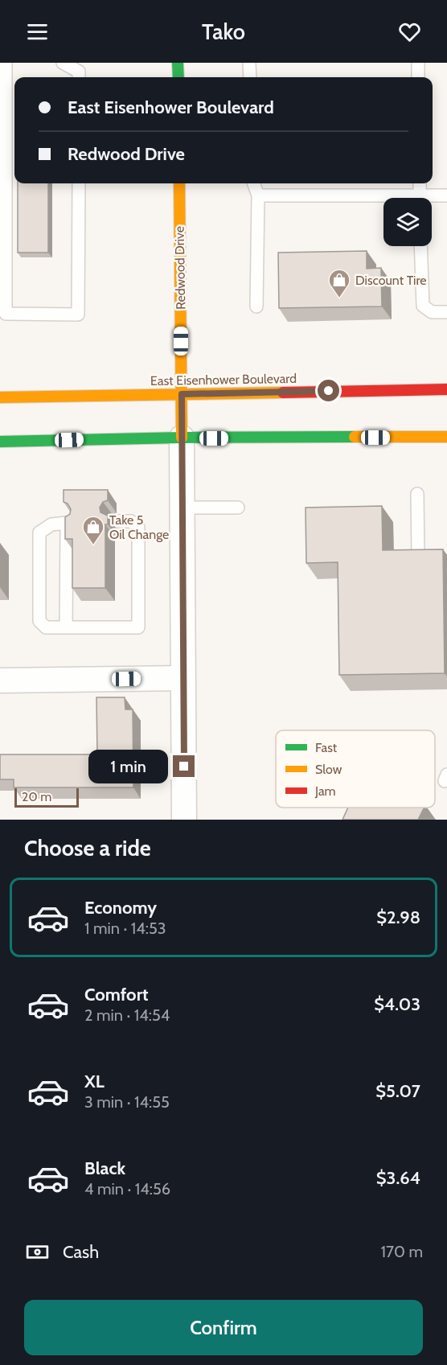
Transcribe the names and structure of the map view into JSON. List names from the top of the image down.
{
  "streets": {
    "main road": ["Redwood Drive", "East Eisenhower Boulevard"]
  },
  "crossings": [
    ["Redwood Drive", "East Eisenhower Boulevard"]
  ],
  "places": {
    "shop": ["Discount Tire", "Take 5 Oil Change"]
  },
  "legend": ["Fast", "Slow", "Jam"],
  "scale_bar": "20 m",
  "page": {
    "header": "Tako",
    "banner": ["East Eisenhower Boulevard", "Redwood Drive"],
    "bubble": "1 min",
    "scale": "20 m",
    "heading": "Choose a ride",
    "list": [
      {
        "name": "Economy",
        "note": "1 min · 14:53",
        "value": "$2.98"
      },
      {
        "name": "Comfort",
        "note": "2 min · 14:54",
        "value": "$4.03"
      },
      {
        "name": "XL",
        "note": "3 min · 14:55",
        "value": "$5.07"
      },
      {
        "name": "Black",
        "note": "4 min · 14:56",
        "value": "$3.64"
      }
    ],
    "pay": ["Cash", "170 m"],
    "buttons": "Confirm"
  }
}
